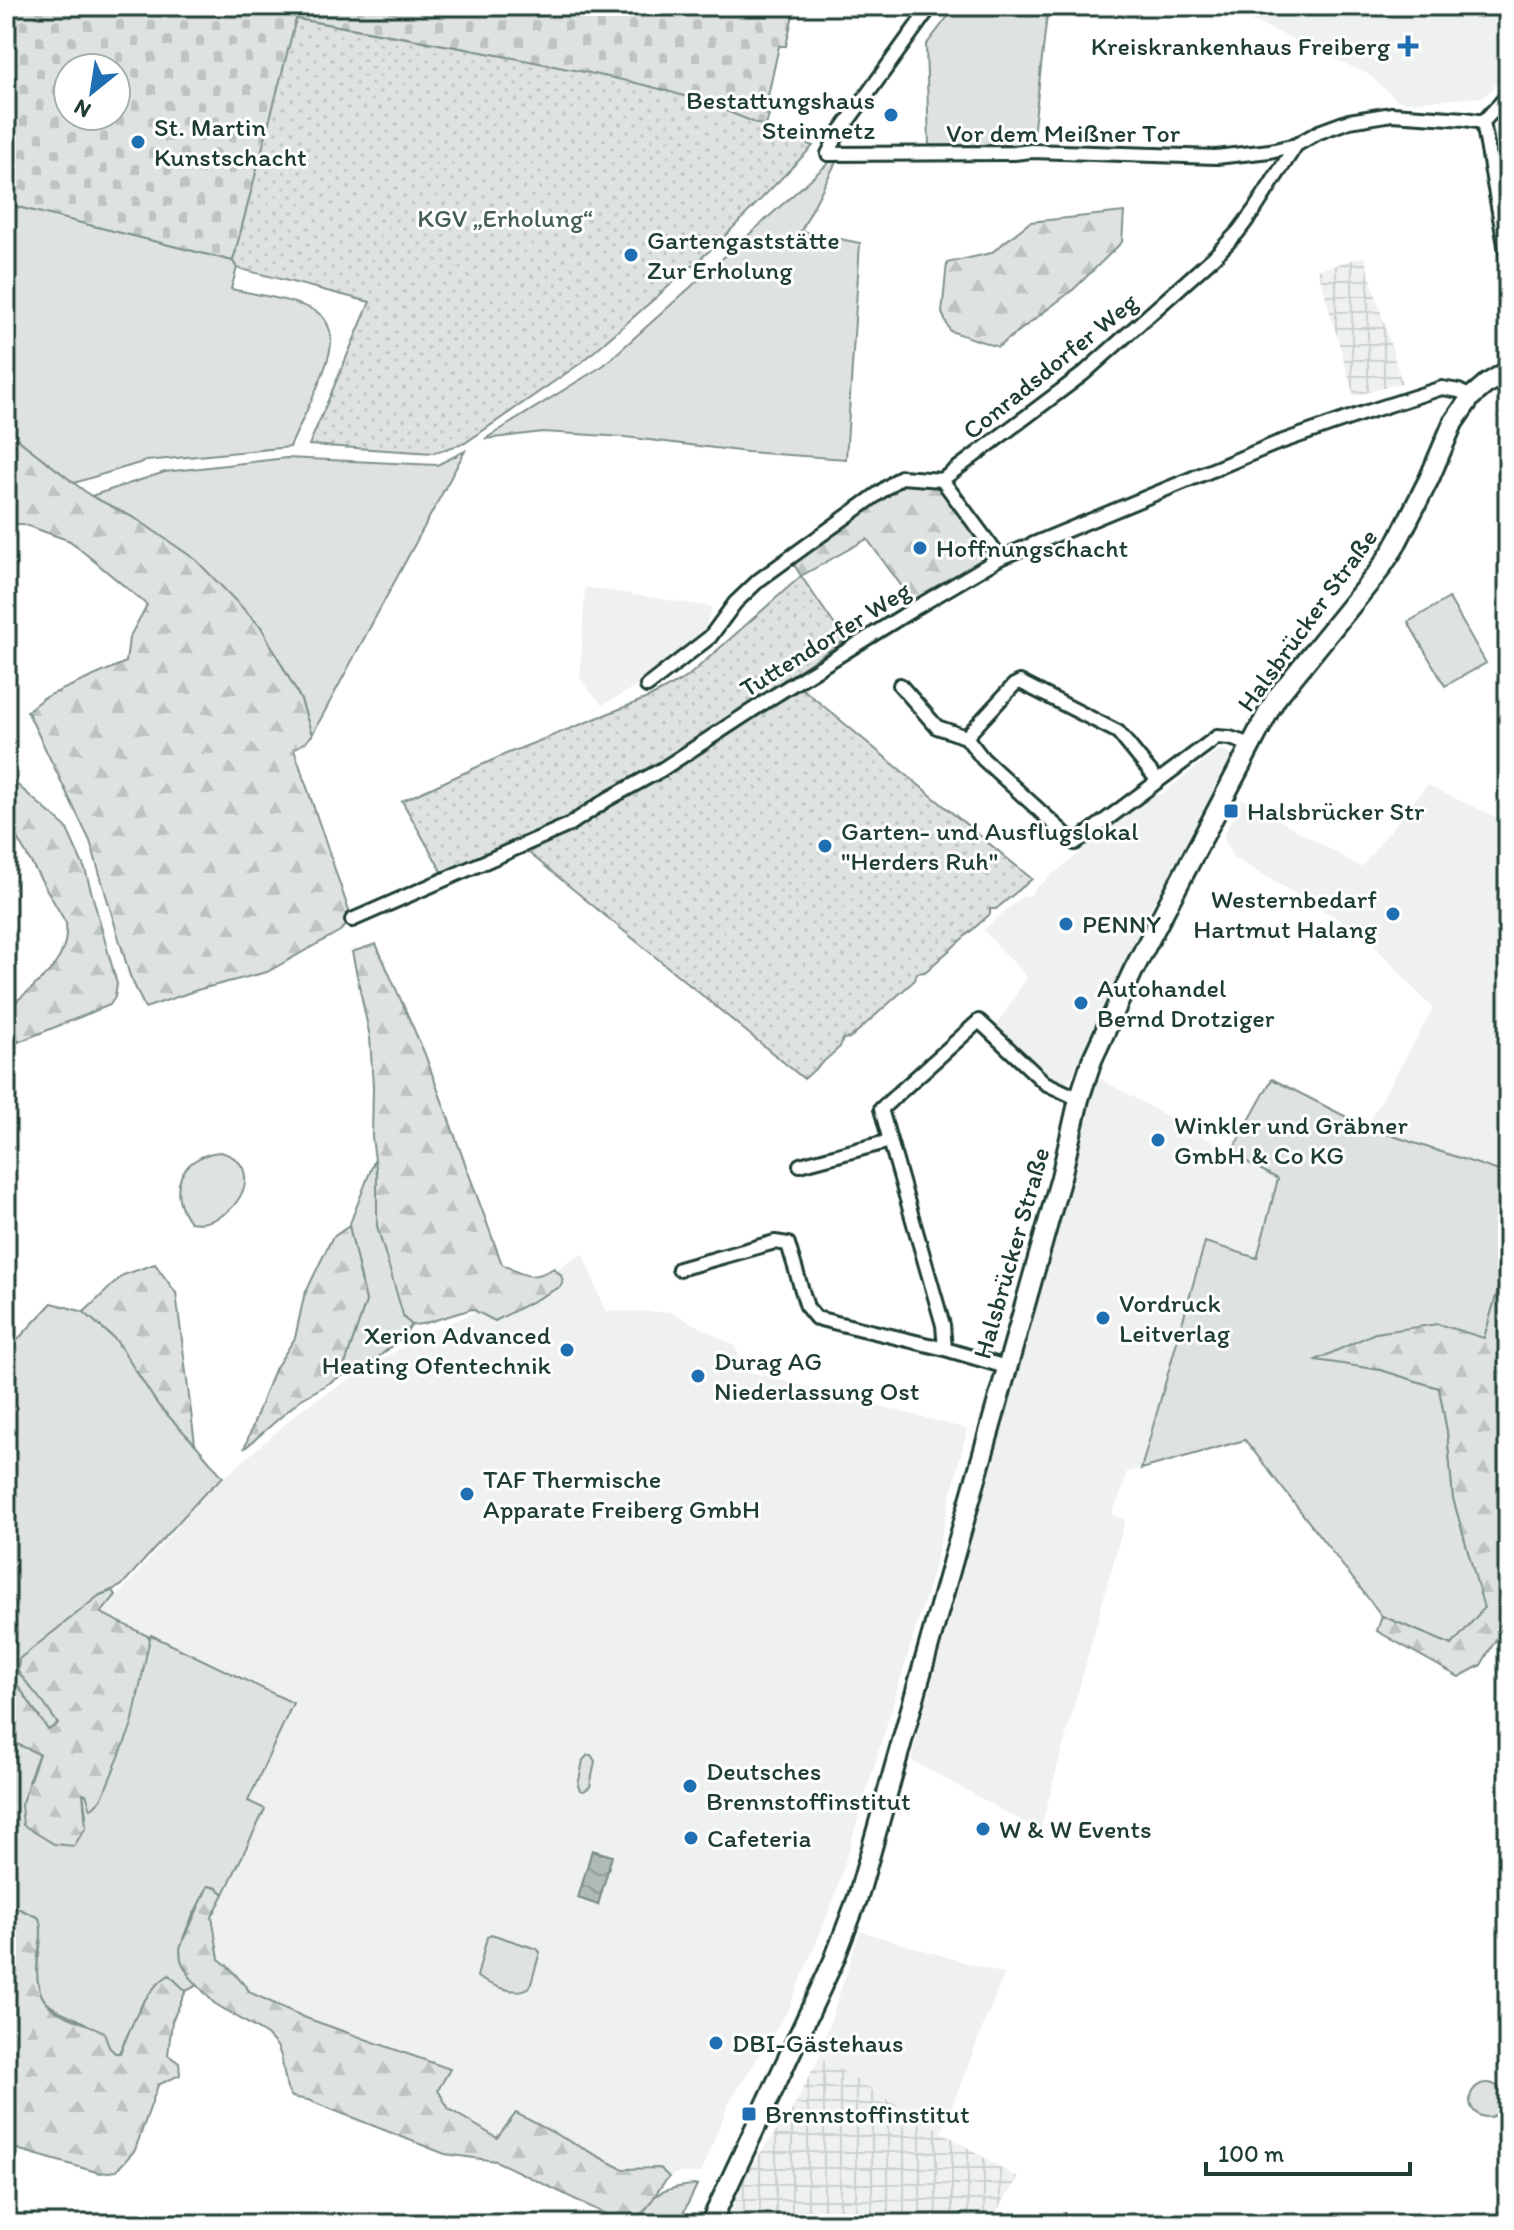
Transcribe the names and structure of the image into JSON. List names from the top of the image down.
{
  "streets": {
    "main road": ["Halsbrücker Straße"],
    "street": ["Vor dem Meißner Tor", "Conradsdorfer Weg", "Tuttendorfer Weg"]
  },
  "crossings": [
    ["Vor dem Meißner Tor", "Conradsdorfer Weg"],
    ["Halsbrücker Straße", "Tuttendorfer Weg"]
  ],
  "parks": ["KGV „Erholung“"],
  "places": {
    "health": ["Kreiskrankenhaus Freiberg"],
    "other": [
      "Bestattungshaus Steinmetz",
      "St. Martin Kunstschacht",
      "Gartengaststätte Zur Erholung",
      "Hoffnungschacht",
      "Garten- und Ausflugslokal \"Herders Ruh\"",
      "Westernbedarf Hartmut Halang",
      "PENNY",
      "Autohandel Bernd Drotziger",
      "Winkler und Gräbner GmbH & Co KG",
      "Vordruck Leitverlag",
      "Xerion Advanced Heating Ofentechnik",
      "Durag AG Niederlassung Ost",
      "TAF Thermische Apparate Freiberg GmbH",
      "Deutsches Brennstoffinstitut",
      "W & W Events",
      "Cafeteria",
      "DBI-Gästehaus"
    ],
    "transit": ["Halsbrücker Str", "Brennstoffinstitut"]
  },
  "scale_bar": "100 m",
  "north": "bottom left"
}
